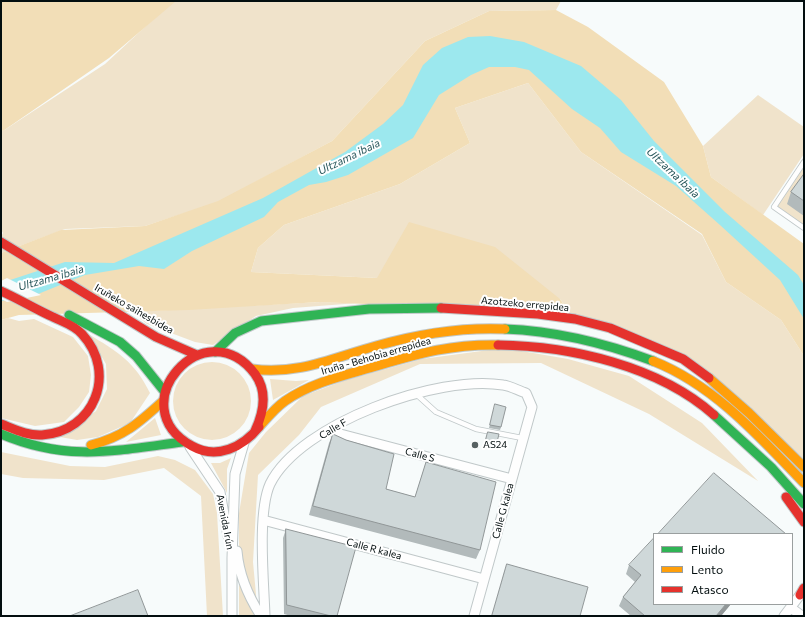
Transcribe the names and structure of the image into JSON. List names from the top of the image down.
{
  "streets": {
    "main road": ["Azotzeko errepidea", "Iruñeko saihesbidea", "Iruña - Behobia errepidea"],
    "street": [
      "Calle F",
      "Calle S",
      "Calle G kalea",
      "Avenida Irún",
      "Calle R kalea"
    ]
  },
  "crossings": [
    ["Azotzeko errepidea", "Iruñeko saihesbidea"],
    ["Azotzeko errepidea", "Iruña - Behobia errepidea"],
    ["Azotzeko errepidea", "Avenida Irún"],
    ["Iruñeko saihesbidea", "Iruña - Behobia errepidea"],
    ["Iruñeko saihesbidea", "Avenida Irún"],
    ["Iruña - Behobia errepidea", "Avenida Irún"],
    ["Calle F", "Calle S"],
    ["Calle F", "Calle G kalea"],
    ["Calle F", "Calle R kalea"],
    ["Calle S", "Calle G kalea"],
    ["Calle G kalea", "Calle R kalea"]
  ],
  "water": ["Ultzama ibaia"],
  "places": ["AS24"],
  "legend": ["Fluido", "Lento", "Atasco"]
}
